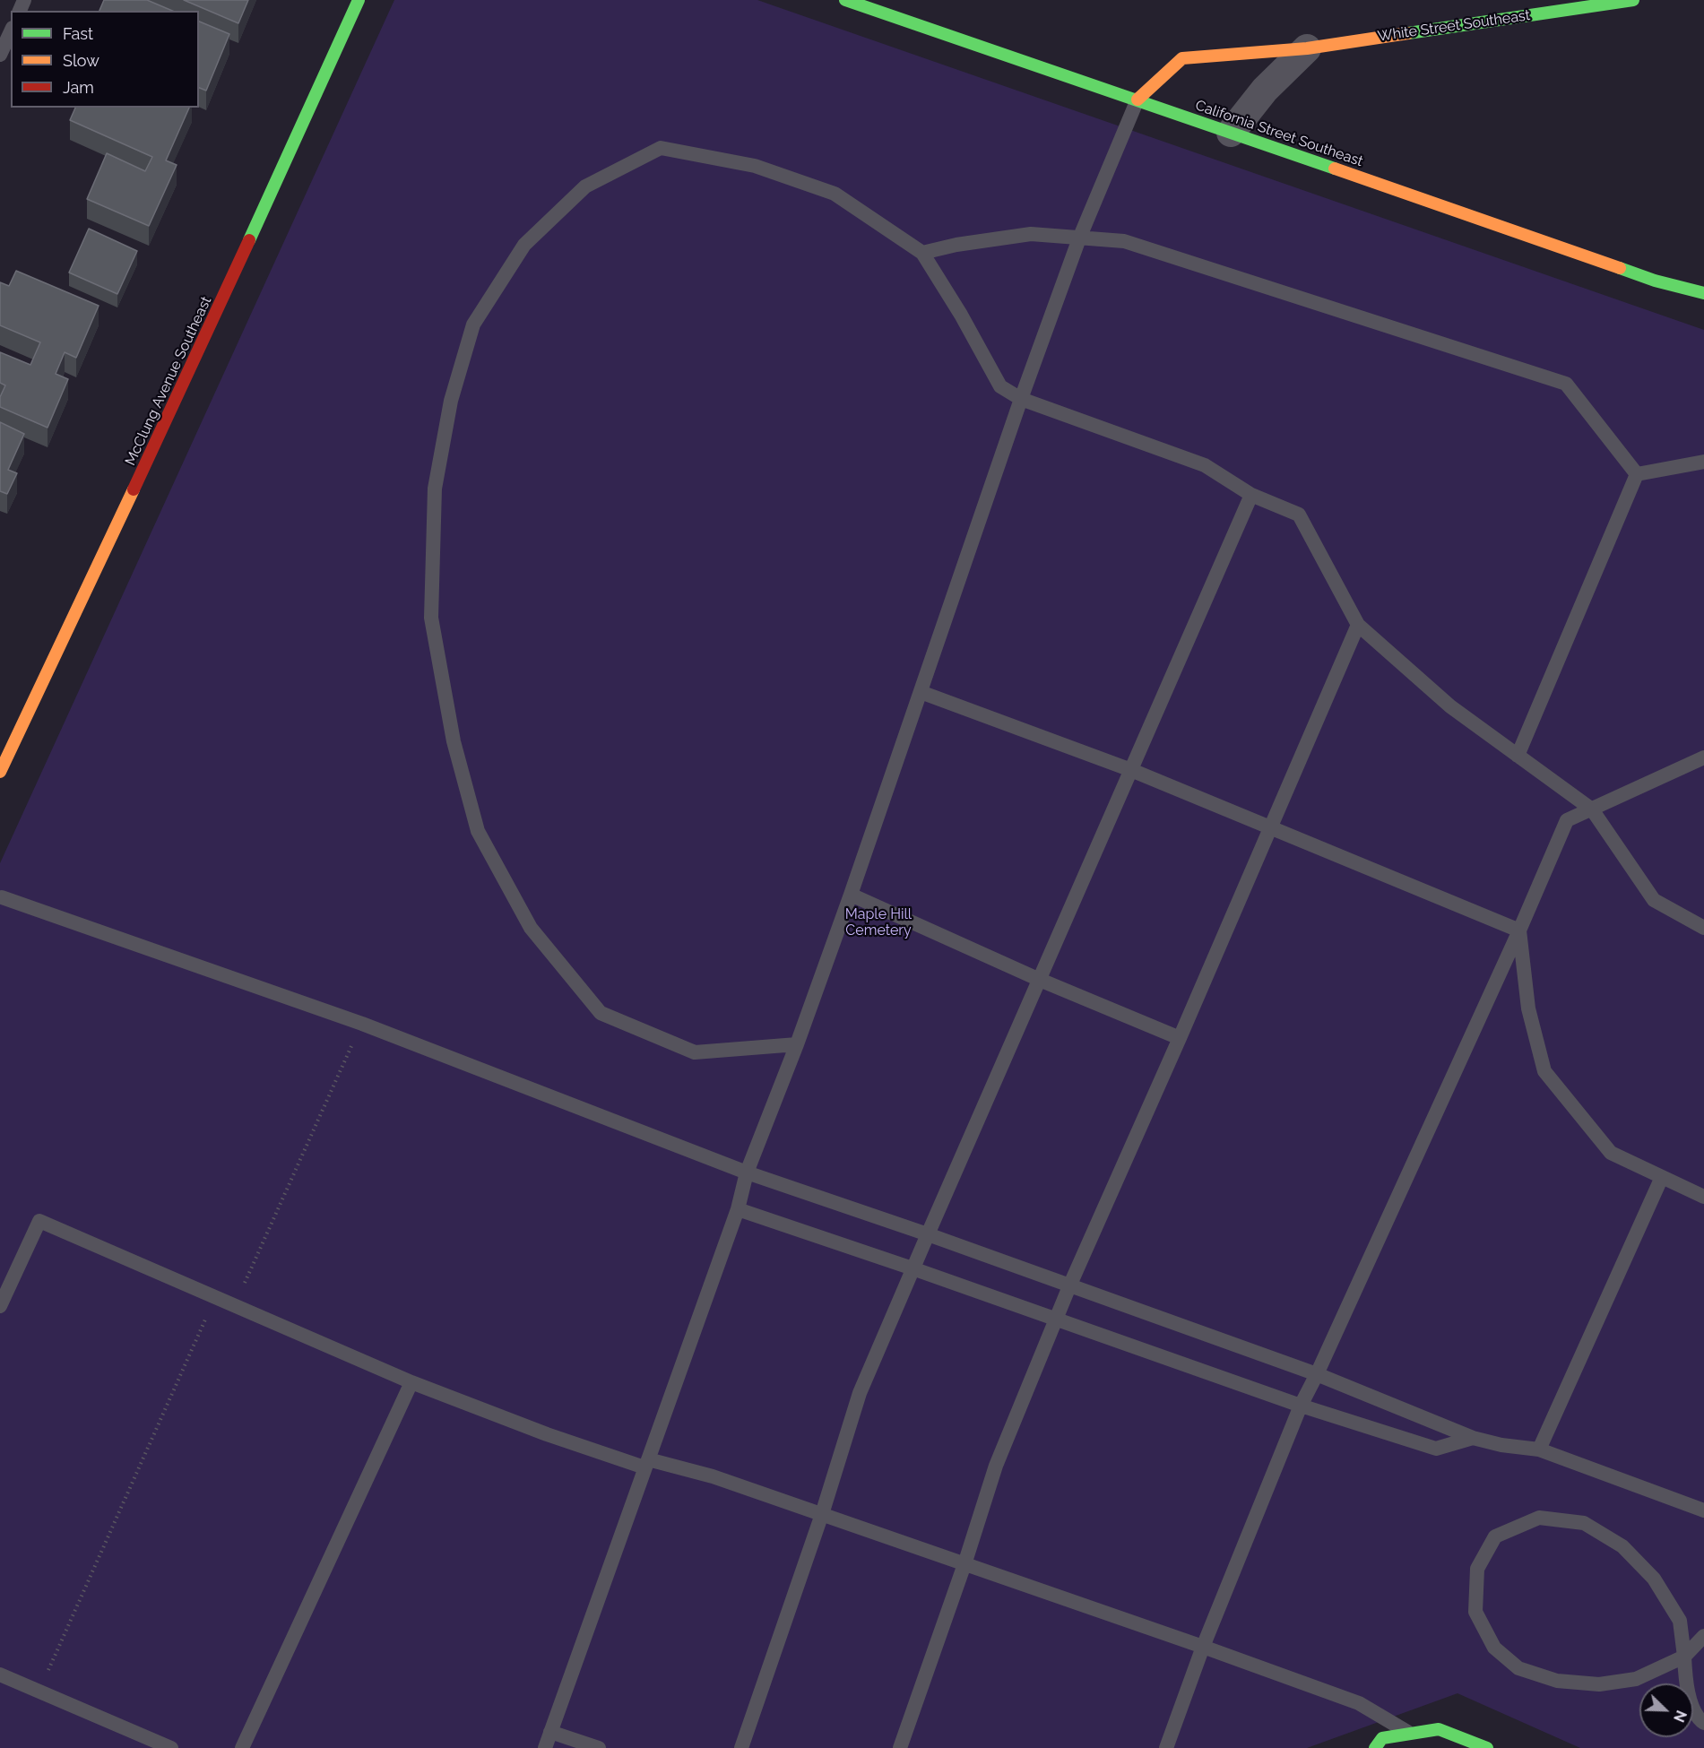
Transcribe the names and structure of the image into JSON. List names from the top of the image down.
{
  "streets": {
    "street": ["White Street Southeast", "California Street Southeast", "McClung Avenue Southeast"]
  },
  "crossings": [
    ["White Street Southeast", "California Street Southeast"]
  ],
  "parks": ["Maple Hill Cemetery"],
  "legend": ["Fast", "Slow", "Jam"],
  "north": "bottom right"
}
